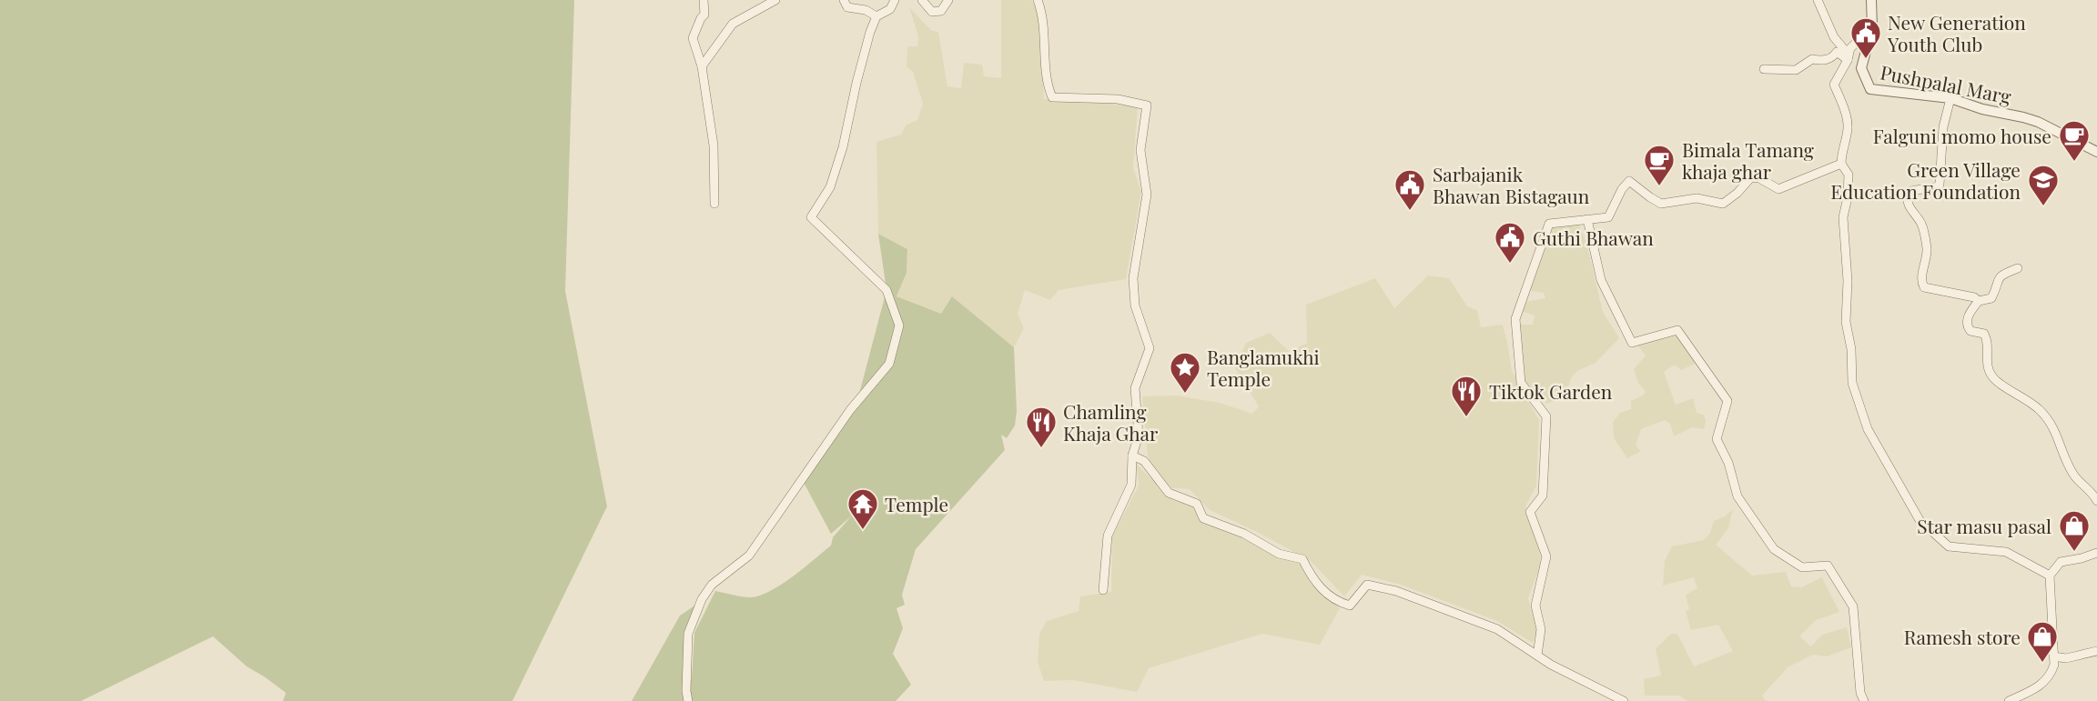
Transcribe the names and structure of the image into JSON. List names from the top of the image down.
{
  "streets": {
    "street": ["Pushpalal Marg"]
  },
  "places": {
    "public building": ["New Generation Youth Club", "Sarbajanik Bhawan Bistagaun", "Guthi Bhawan"],
    "cafe": ["Falguni momo house", "Bimala Tamang khaja ghar"],
    "school or university": ["Green Village Education Foundation"],
    "place": ["Banglamukhi Temple"],
    "restaurant": ["Tiktok Garden", "Chamling Khaja Ghar"],
    "temple": ["Temple"],
    "shop": ["Star masu pasal", "Ramesh store"]
  }
}
